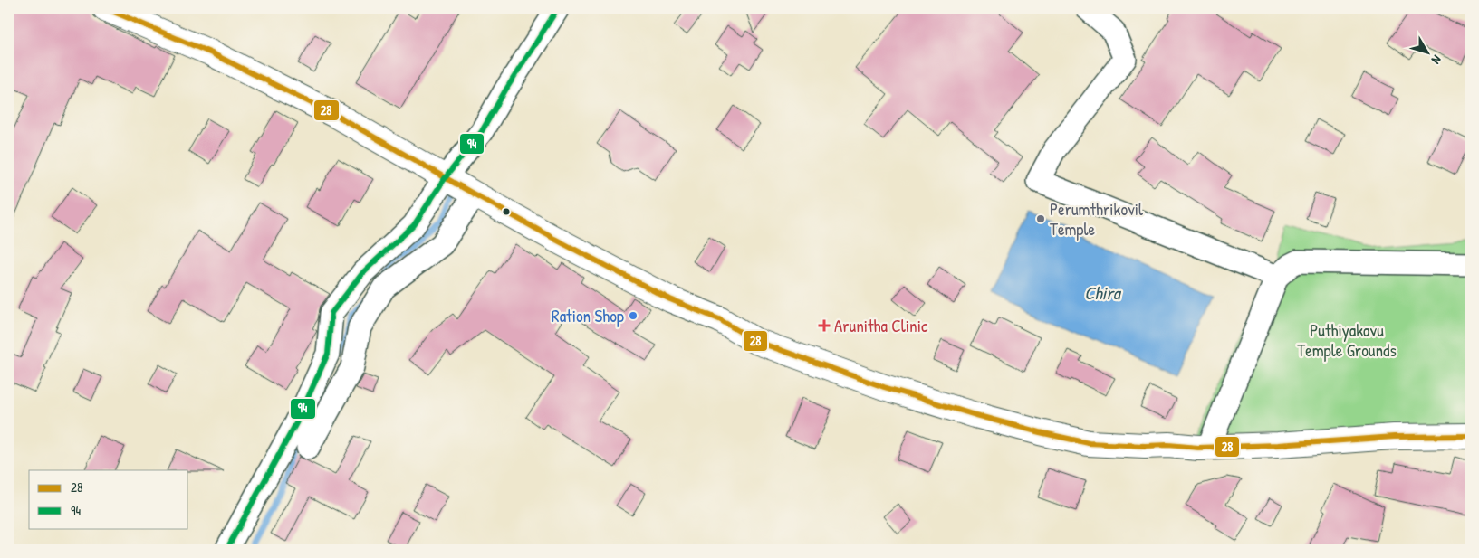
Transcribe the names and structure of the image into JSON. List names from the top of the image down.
{
  "water": ["Chira"],
  "parks": ["Puthiyakavu Temple Grounds"],
  "places": {
    "other": ["Perumthrikovil Temple", "Ration Shop"],
    "health": ["Arunitha Clinic"]
  },
  "lines": ["transit line 28", "transit line 94"],
  "legend": ["28", "94"],
  "north": "bottom right"
}
